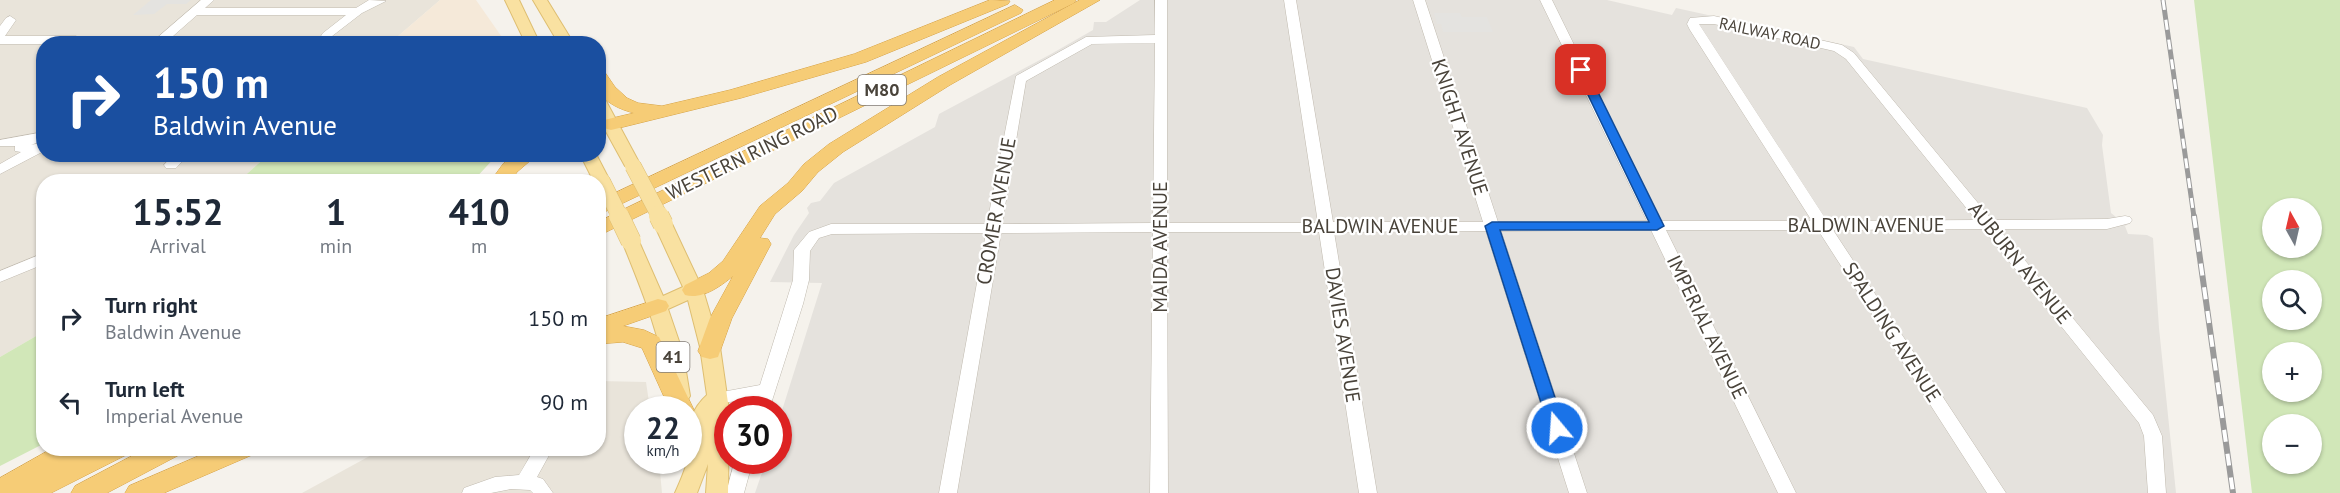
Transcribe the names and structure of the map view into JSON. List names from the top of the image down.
{
  "streets": {
    "highway": ["M80", "WESTERN RING ROAD"],
    "main road": ["41"],
    "street": [
      "RAILWAY ROAD",
      "KNIGHT AVENUE",
      "CROMER AVENUE",
      "BALDWIN AVENUE",
      "MAIDA AVENUE",
      "AUBURN AVENUE",
      "IMPERIAL AVENUE",
      "SPALDING AVENUE",
      "DAVIES AVENUE"
    ]
  },
  "crossings": [
    ["RAILWAY ROAD", "AUBURN AVENUE"],
    ["RAILWAY ROAD", "SPALDING AVENUE"],
    ["KNIGHT AVENUE", "BALDWIN AVENUE"],
    ["CROMER AVENUE", "BALDWIN AVENUE"],
    ["CROMER AVENUE", "MAIDA AVENUE"],
    ["BALDWIN AVENUE", "MAIDA AVENUE"],
    ["BALDWIN AVENUE", "AUBURN AVENUE"],
    ["BALDWIN AVENUE", "IMPERIAL AVENUE"],
    ["BALDWIN AVENUE", "SPALDING AVENUE"],
    ["BALDWIN AVENUE", "DAVIES AVENUE"]
  ],
  "north": "top",
  "page": {
    "turn": ["150 m", "Baldwin Avenue"],
    "eta": [
      "15:52",
      "Arrival",
      "1",
      "min",
      "410",
      "m"
    ],
    "map_buttons": ["+", "−"],
    "list": [
      {
        "name": "Turn right",
        "note": "Baldwin Avenue",
        "value": "150 m"
      },
      {
        "name": "Turn left",
        "note": "Imperial Avenue",
        "value": "90 m"
      }
    ],
    "speed": "22 km/h",
    "limit": "30"
  }
}
